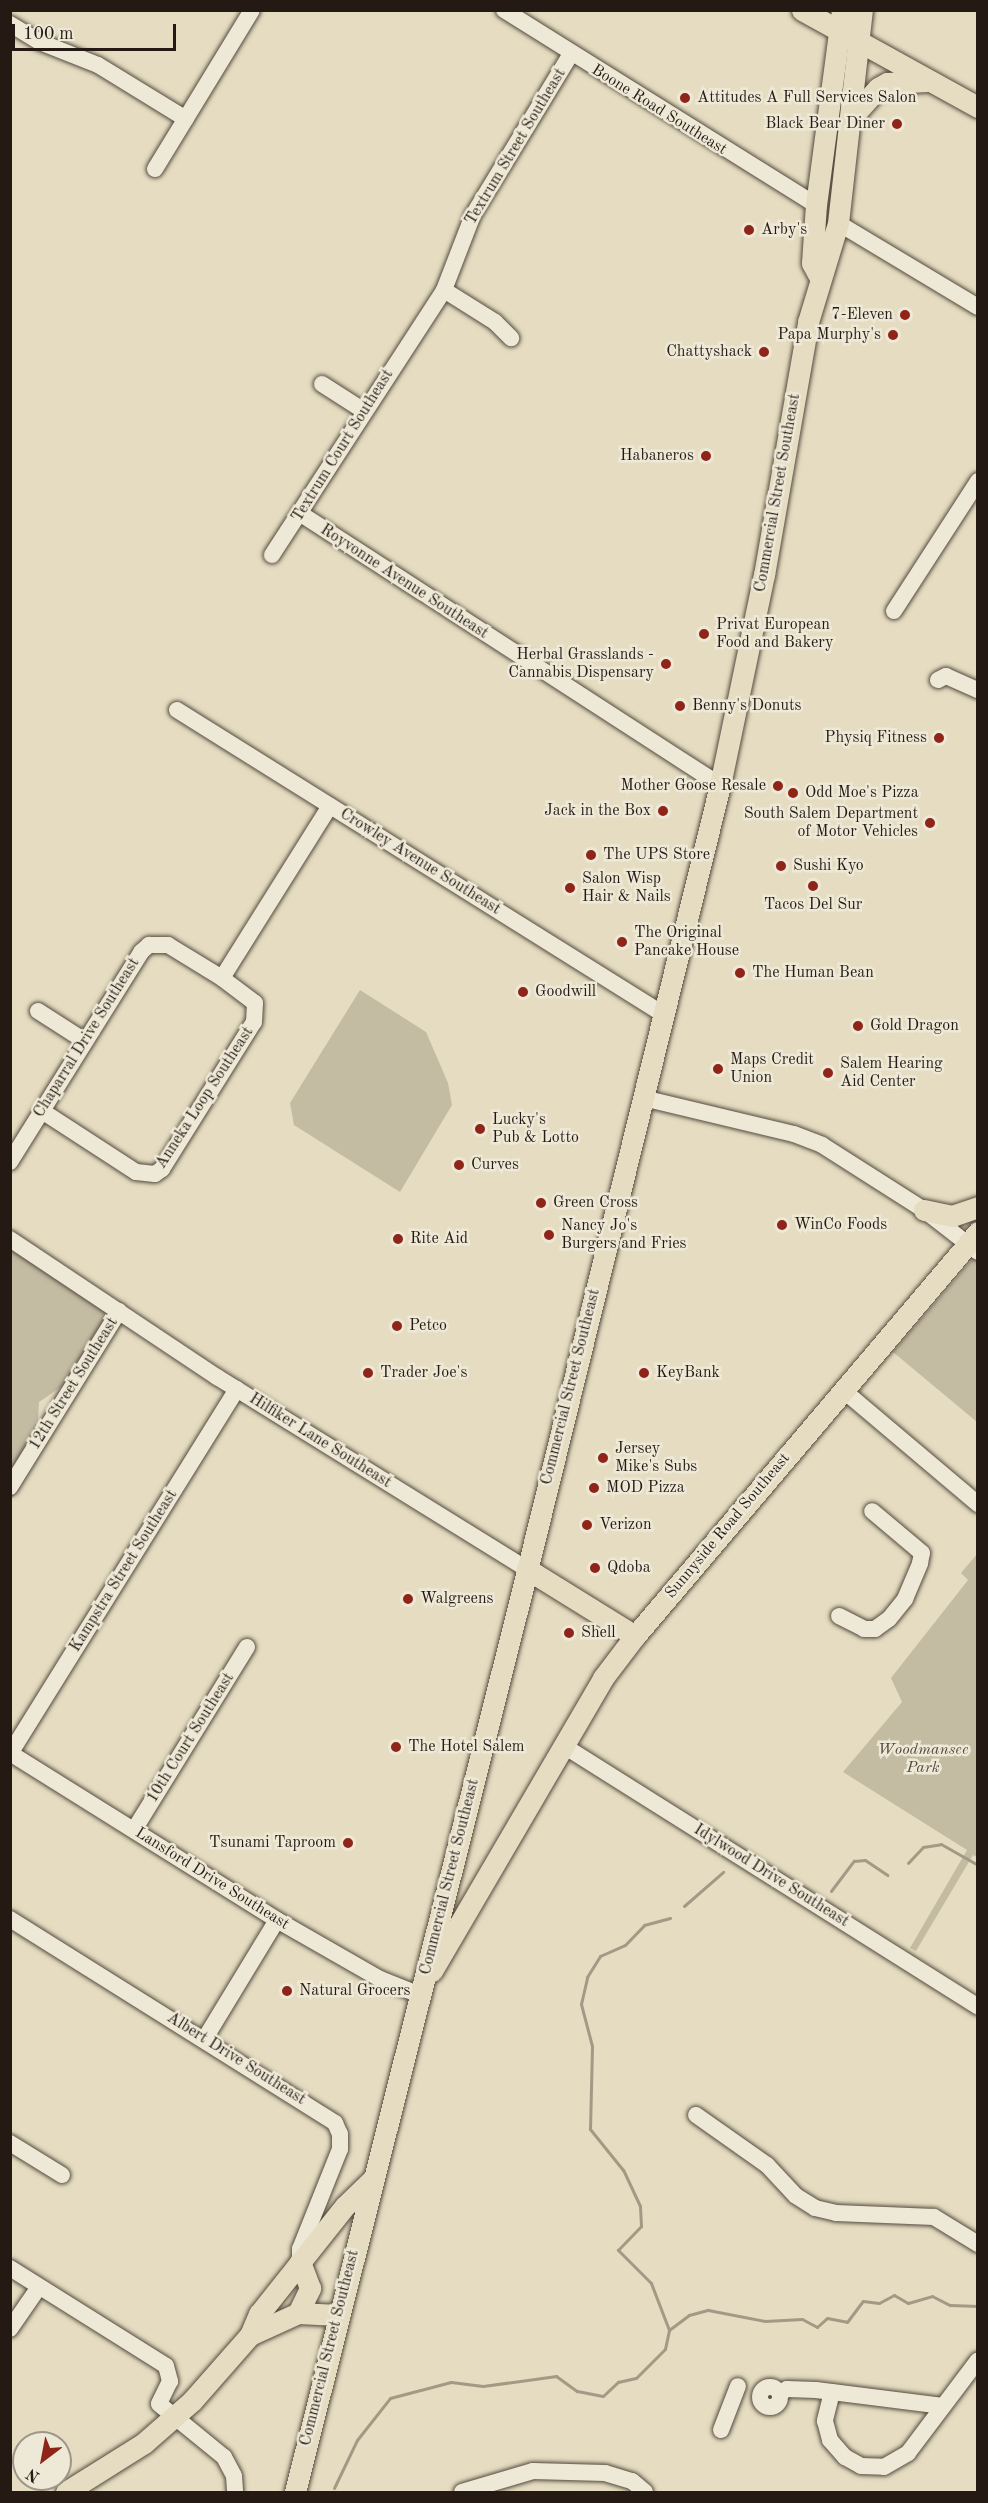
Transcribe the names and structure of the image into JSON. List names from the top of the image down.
{
  "streets": {
    "main road": ["Commercial Street Southeast", "Hilfiker Lane Southeast", "Sunnyside Road Southeast"],
    "street": [
      "Boone Road Southeast",
      "Textrum Street Southeast",
      "Textrum Court Southeast",
      "Royvonne Avenue Southeast",
      "Crowley Avenue Southeast",
      "Chaparral Drive Southeast",
      "Anneka Loop Southeast",
      "12th Street Southeast",
      "Kampstra Street Southeast",
      "10th Court Southeast",
      "Idylwood Drive Southeast",
      "Lansford Drive Southeast",
      "Albert Drive Southeast"
    ]
  },
  "crossings": [
    ["Boone Road Southeast", "Textrum Street Southeast"],
    ["Boone Road Southeast", "Commercial Street Southeast"],
    ["Textrum Street Southeast", "Textrum Court Southeast"],
    ["Textrum Court Southeast", "Royvonne Avenue Southeast"],
    ["Commercial Street Southeast", "Royvonne Avenue Southeast"],
    ["Commercial Street Southeast", "Crowley Avenue Southeast"],
    ["Commercial Street Southeast", "Hilfiker Lane Southeast"],
    ["Commercial Street Southeast", "Sunnyside Road Southeast"],
    ["Commercial Street Southeast", "Lansford Drive Southeast"],
    ["Chaparral Drive Southeast", "Anneka Loop Southeast"],
    ["12th Street Southeast", "Hilfiker Lane Southeast"],
    ["Hilfiker Lane Southeast", "Sunnyside Road Southeast"],
    ["Hilfiker Lane Southeast", "Kampstra Street Southeast"],
    ["Sunnyside Road Southeast", "Idylwood Drive Southeast"],
    ["Sunnyside Road Southeast", "Lansford Drive Southeast"],
    ["Kampstra Street Southeast", "Lansford Drive Southeast"],
    ["10th Court Southeast", "Lansford Drive Southeast"]
  ],
  "parks": ["Woodmansee Park"],
  "places": [
    "Attitudes A Full Services Salon",
    "Black Bear Diner",
    "Arby's",
    "7-Eleven",
    "Papa Murphy's",
    "Chattyshack",
    "Habaneros",
    "Privat European Food and Bakery",
    "Herbal Grasslands - Cannabis Dispensary",
    "Benny's Donuts",
    "Physiq Fitness",
    "Mother Goose Resale",
    "Odd Moe's Pizza",
    "Jack in the Box",
    "South Salem Department of Motor Vehicles",
    "The UPS Store",
    "Sushi Kyo",
    "Tacos Del Sur",
    "Salon Wisp Hair & Nails",
    "The Original Pancake House",
    "The Human Bean",
    "Goodwill",
    "Gold Dragon",
    "Maps Credit Union",
    "Salem Hearing Aid Center",
    "Lucky's Pub & Lotto",
    "Curves",
    "Green Cross",
    "WinCo Foods",
    "Nancy Jo's Burgers and Fries",
    "Rite Aid",
    "Petco",
    "Trader Joe's",
    "KeyBank",
    "Jersey Mike's Subs",
    "MOD Pizza",
    "Verizon",
    "Qdoba",
    "Walgreens",
    "Shell",
    "The Hotel Salem",
    "Tsunami Taproom",
    "Natural Grocers"
  ],
  "scale_bar": "100 m",
  "north": "bottom left"
}
